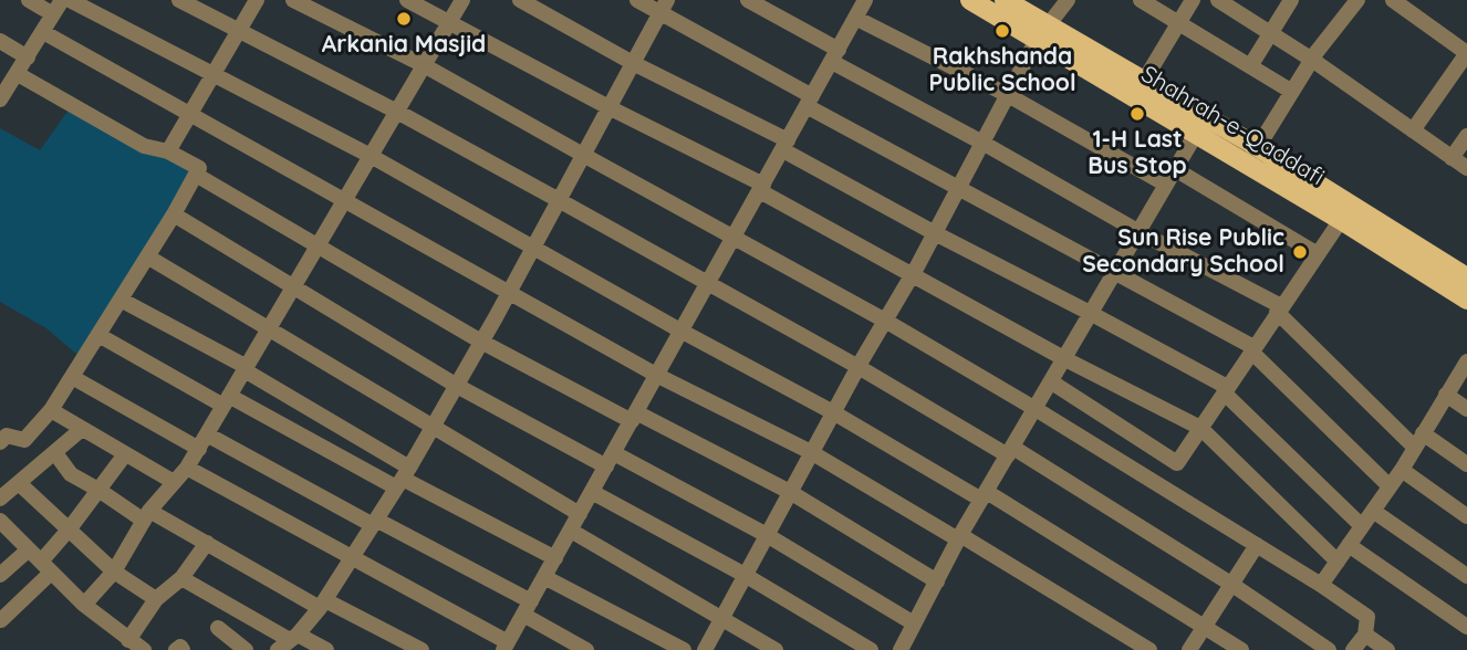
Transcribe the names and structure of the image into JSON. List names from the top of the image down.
{
  "streets": {
    "main road": ["Shahrah-e-Qaddafi"]
  },
  "places": [
    "Arkania Masjid",
    "Rakhshanda Public School",
    "1-H Last Bus Stop",
    "Sun Rise Public Secondary School"
  ]
}
